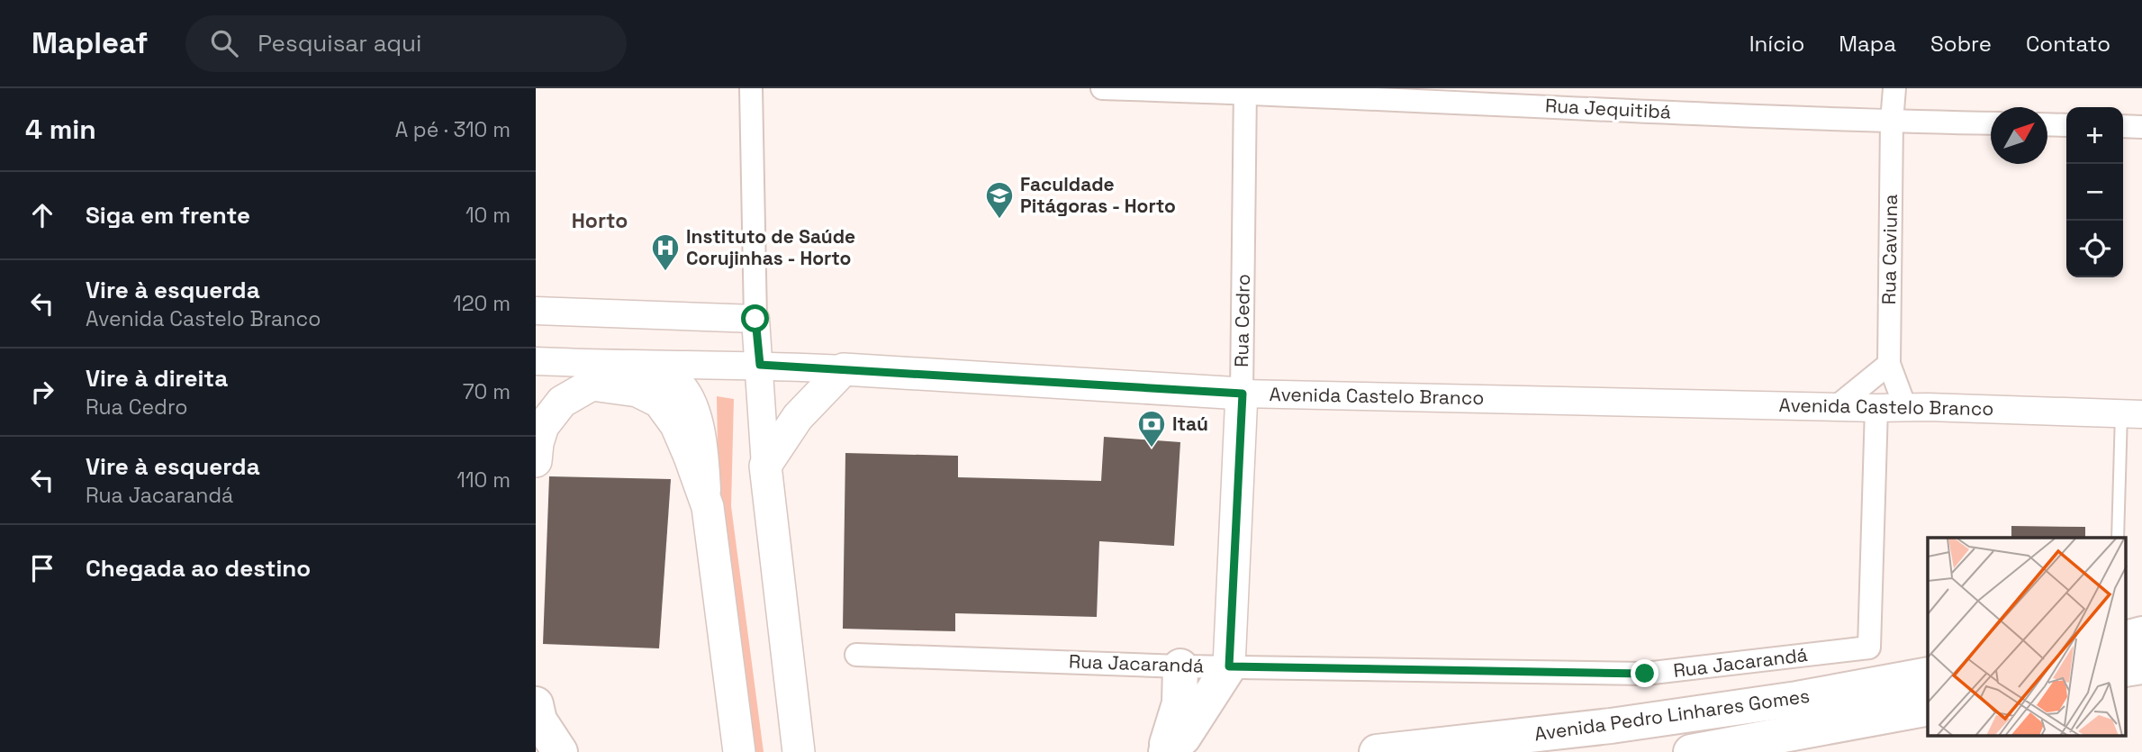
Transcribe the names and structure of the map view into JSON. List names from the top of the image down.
{
  "streets": {
    "highway": ["Avenida Pedro Linhares Gomes"],
    "main road": ["Rua Cedro", "Avenida Castelo Branco"],
    "street": ["Rua Jequitibá", "Rua Caviuna", "Rua Jacarandá"]
  },
  "crossings": [
    ["Rua Jequitibá", "Rua Caviuna"],
    ["Rua Jequitibá", "Rua Cedro"],
    ["Rua Caviuna", "Avenida Castelo Branco"],
    ["Rua Cedro", "Avenida Castelo Branco"],
    ["Rua Cedro", "Rua Jacarandá"],
    ["Avenida Castelo Branco", "Rua Jacarandá"]
  ],
  "districts": ["Horto"],
  "places": {
    "school or university": ["Faculdade Pitágoras - Horto"],
    "hospital": ["Instituto de Saúde Corujinhas - Horto"],
    "bank": ["Itaú"]
  },
  "north": "top right",
  "page": {
    "header": "Mapleaf",
    "search": "Pesquisar aqui",
    "nav": [
      "Início",
      "Mapa",
      "Sobre",
      "Contato"
    ],
    "heading": ["4 min", "A pé · 310 m"],
    "map_buttons": ["+", "−"],
    "list": [
      ["Siga em frente", "10 m"],
      ["Vire à esquerda", "Avenida Castelo Branco", "120 m"],
      ["Vire à direita", "Rua Cedro", "70 m"],
      ["Vire à esquerda", "Rua Jacarandá", "110 m"],
      "Chegada ao destino"
    ]
  }
}
